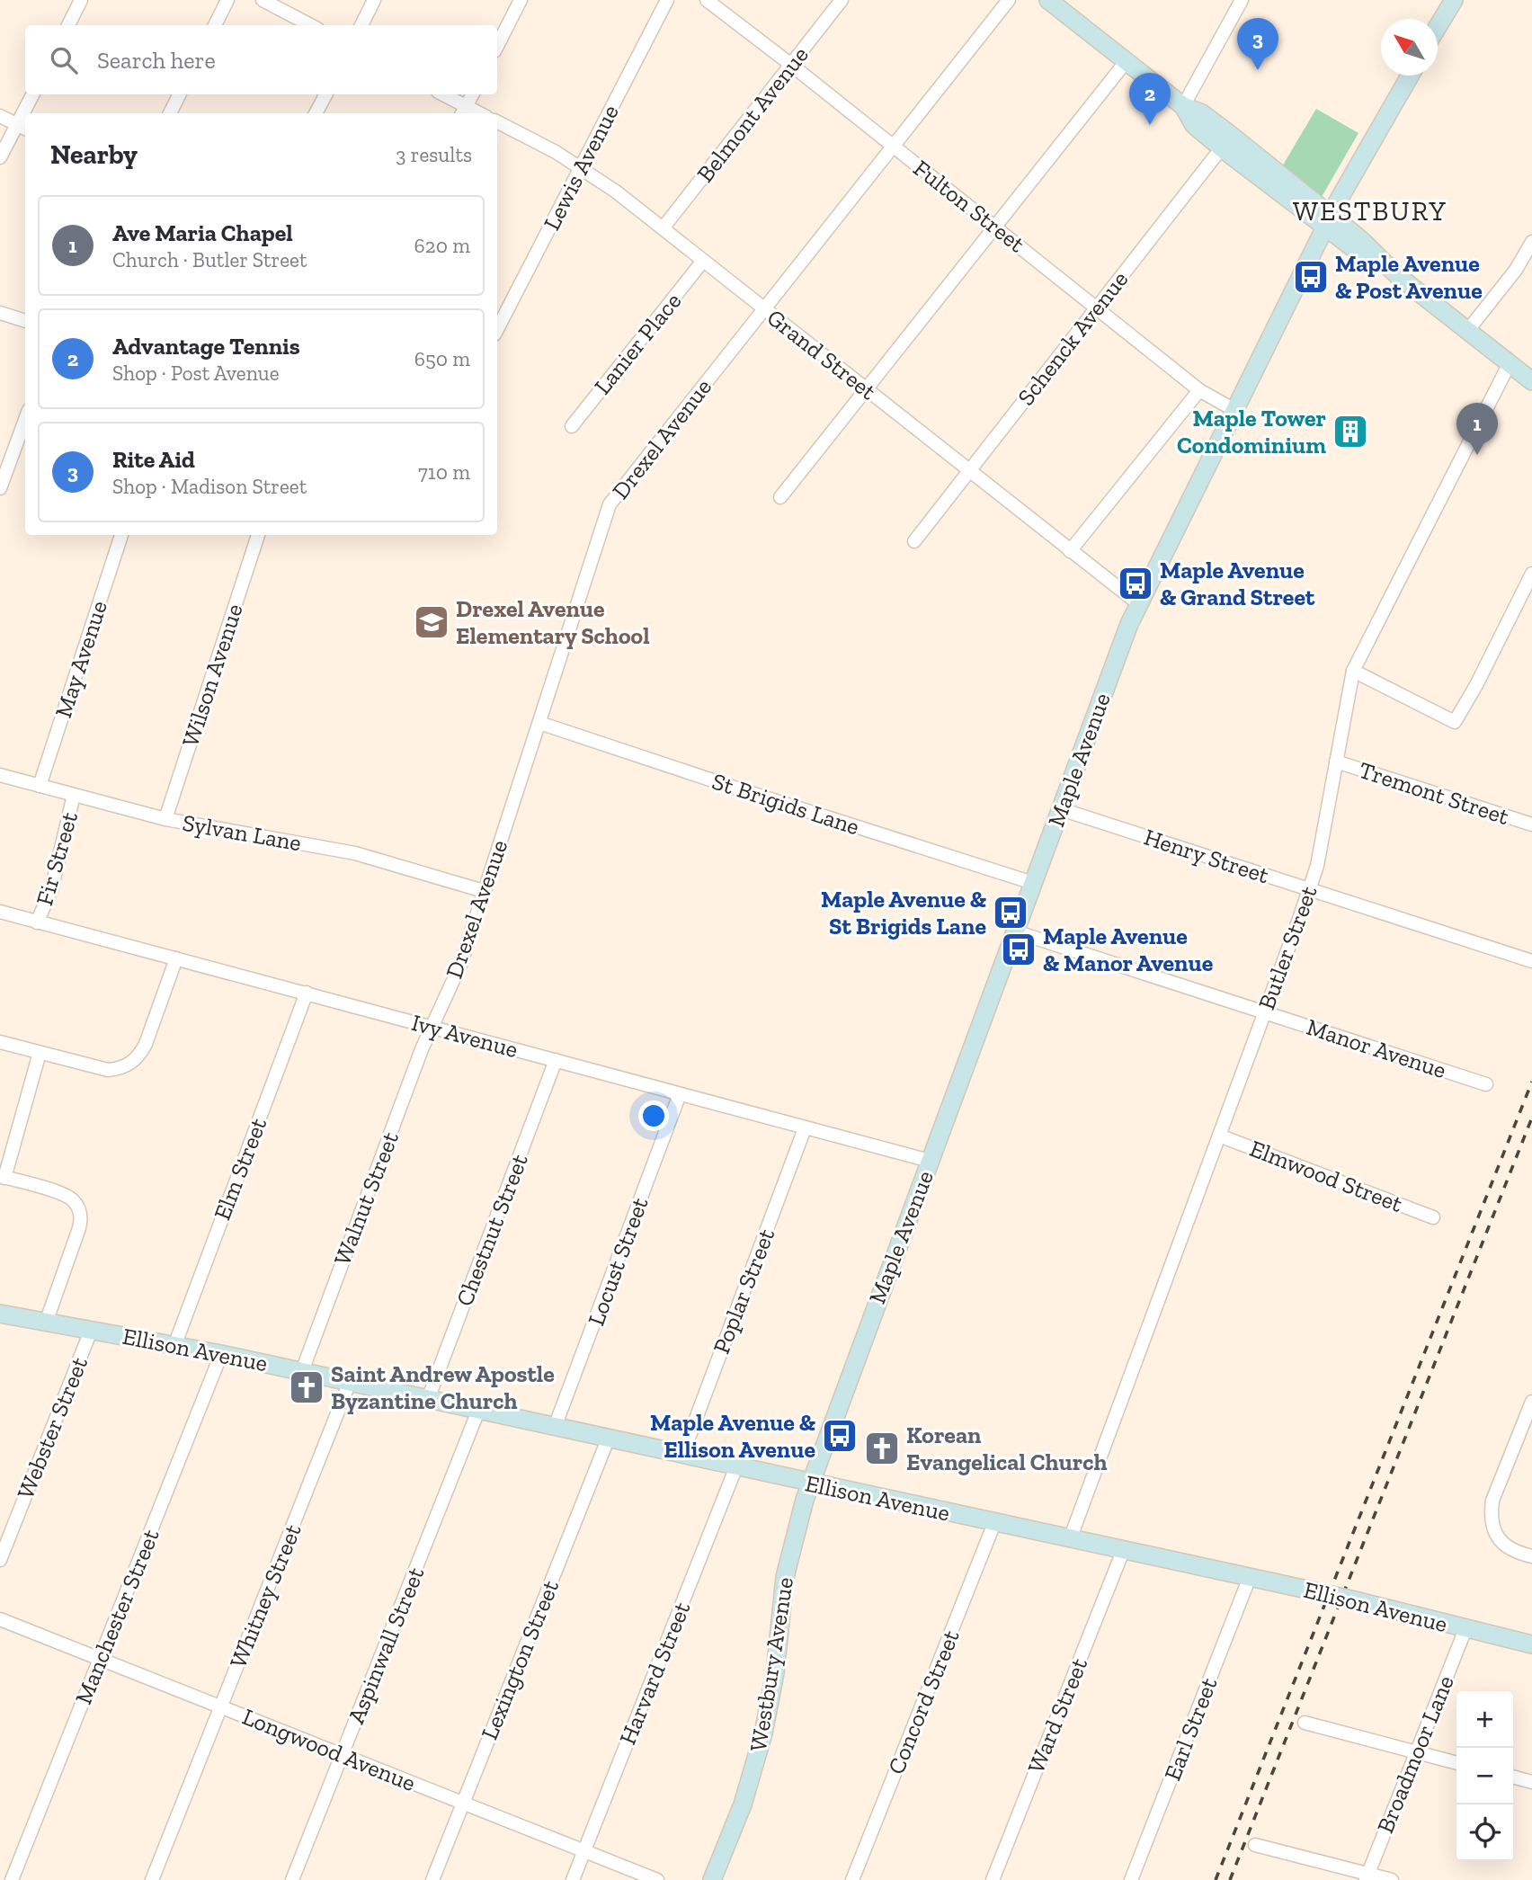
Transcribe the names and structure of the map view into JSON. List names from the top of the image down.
{
  "streets": {
    "main road": ["Maple Avenue", "Ellison Avenue", "Westbury Avenue"],
    "street": [
      "Belmont Avenue",
      "Lewis Avenue",
      "Fulton Street",
      "Schenck Avenue",
      "Lanier Place",
      "Grand Street",
      "Drexel Avenue",
      "May Avenue",
      "Wilson Avenue",
      "Tremont Street",
      "St Brigids Lane",
      "Sylvan Lane",
      "Henry Street",
      "Fir Street",
      "Butler Street",
      "Ivy Avenue",
      "Manor Avenue",
      "Elm Street",
      "Elmwood Street",
      "Walnut Street",
      "Chestnut Street",
      "Locust Street",
      "Poplar Street",
      "Webster Street",
      "Whitney Street",
      "Manchester Street",
      "Aspinwall Street",
      "Lexington Street",
      "Harvard Street",
      "Concord Street",
      "Ward Street",
      "Earl Street",
      "Longwood Avenue",
      "Broadmoor Lane"
    ]
  },
  "crossings": [
    ["Belmont Avenue", "Fulton Street"],
    ["Belmont Avenue", "Grand Street"],
    ["Lewis Avenue", "Grand Street"],
    ["Fulton Street", "Schenck Avenue"],
    ["Fulton Street", "Drexel Avenue"],
    ["Fulton Street", "Maple Avenue"],
    ["Schenck Avenue", "Grand Street"],
    ["Lanier Place", "Grand Street"],
    ["Grand Street", "Drexel Avenue"],
    ["Grand Street", "Maple Avenue"],
    ["Drexel Avenue", "St Brigids Lane"],
    ["Drexel Avenue", "Sylvan Lane"],
    ["Drexel Avenue", "Ivy Avenue"],
    ["Drexel Avenue", "Walnut Street"],
    ["May Avenue", "Sylvan Lane"],
    ["Wilson Avenue", "Sylvan Lane"],
    ["Maple Avenue", "St Brigids Lane"],
    ["Maple Avenue", "Henry Street"],
    ["Maple Avenue", "Ivy Avenue"],
    ["Maple Avenue", "Manor Avenue"],
    ["Maple Avenue", "Ellison Avenue"],
    ["Maple Avenue", "Westbury Avenue"],
    ["Tremont Street", "Butler Street"],
    ["Sylvan Lane", "Fir Street"],
    ["Henry Street", "Butler Street"],
    ["Fir Street", "Ivy Avenue"],
    ["Butler Street", "Manor Avenue"],
    ["Butler Street", "Elmwood Street"],
    ["Butler Street", "Ellison Avenue"],
    ["Ivy Avenue", "Elm Street"],
    ["Ivy Avenue", "Walnut Street"],
    ["Ivy Avenue", "Chestnut Street"],
    ["Ivy Avenue", "Locust Street"],
    ["Ivy Avenue", "Poplar Street"],
    ["Elm Street", "Ellison Avenue"],
    ["Walnut Street", "Ellison Avenue"],
    ["Chestnut Street", "Ellison Avenue"],
    ["Locust Street", "Ellison Avenue"],
    ["Poplar Street", "Ellison Avenue"],
    ["Ellison Avenue", "Webster Street"],
    ["Ellison Avenue", "Whitney Street"],
    ["Ellison Avenue", "Manchester Street"],
    ["Ellison Avenue", "Aspinwall Street"],
    ["Ellison Avenue", "Lexington Street"],
    ["Ellison Avenue", "Westbury Avenue"],
    ["Ellison Avenue", "Harvard Street"],
    ["Ellison Avenue", "Concord Street"],
    ["Ellison Avenue", "Ward Street"],
    ["Ellison Avenue", "Earl Street"],
    ["Ellison Avenue", "Broadmoor Lane"],
    ["Whitney Street", "Longwood Avenue"],
    ["Manchester Street", "Longwood Avenue"],
    ["Aspinwall Street", "Longwood Avenue"],
    ["Lexington Street", "Longwood Avenue"],
    ["Harvard Street", "Longwood Avenue"]
  ],
  "districts": ["WESTBURY"],
  "places": {
    "bus stop": [
      "Maple Avenue & Post Avenue",
      "Maple Avenue & Grand Street",
      "Maple Avenue & St Brigids Lane",
      "Maple Avenue & Manor Avenue",
      "Maple Avenue & Ellison Avenue"
    ],
    "building": ["Maple Tower Condominium"],
    "school or university": ["Drexel Avenue Elementary School"],
    "church": ["Saint Andrew Apostle Byzantine Church", "Korean Evangelical Church"]
  },
  "north": "top left",
  "page": {
    "pins": ["3", "2", "1"],
    "search": "Search here",
    "heading": ["Nearby", "3 results"],
    "list": [
      {
        "mark": "1",
        "name": "Ave Maria Chapel",
        "note": "Church · Butler Street",
        "value": "620 m"
      },
      {
        "mark": "2",
        "name": "Advantage Tennis",
        "note": "Shop · Post Avenue",
        "value": "650 m"
      },
      {
        "mark": "3",
        "name": "Rite Aid",
        "note": "Shop · Madison Street",
        "value": "710 m"
      }
    ],
    "map_buttons": ["+", "−"]
  }
}
